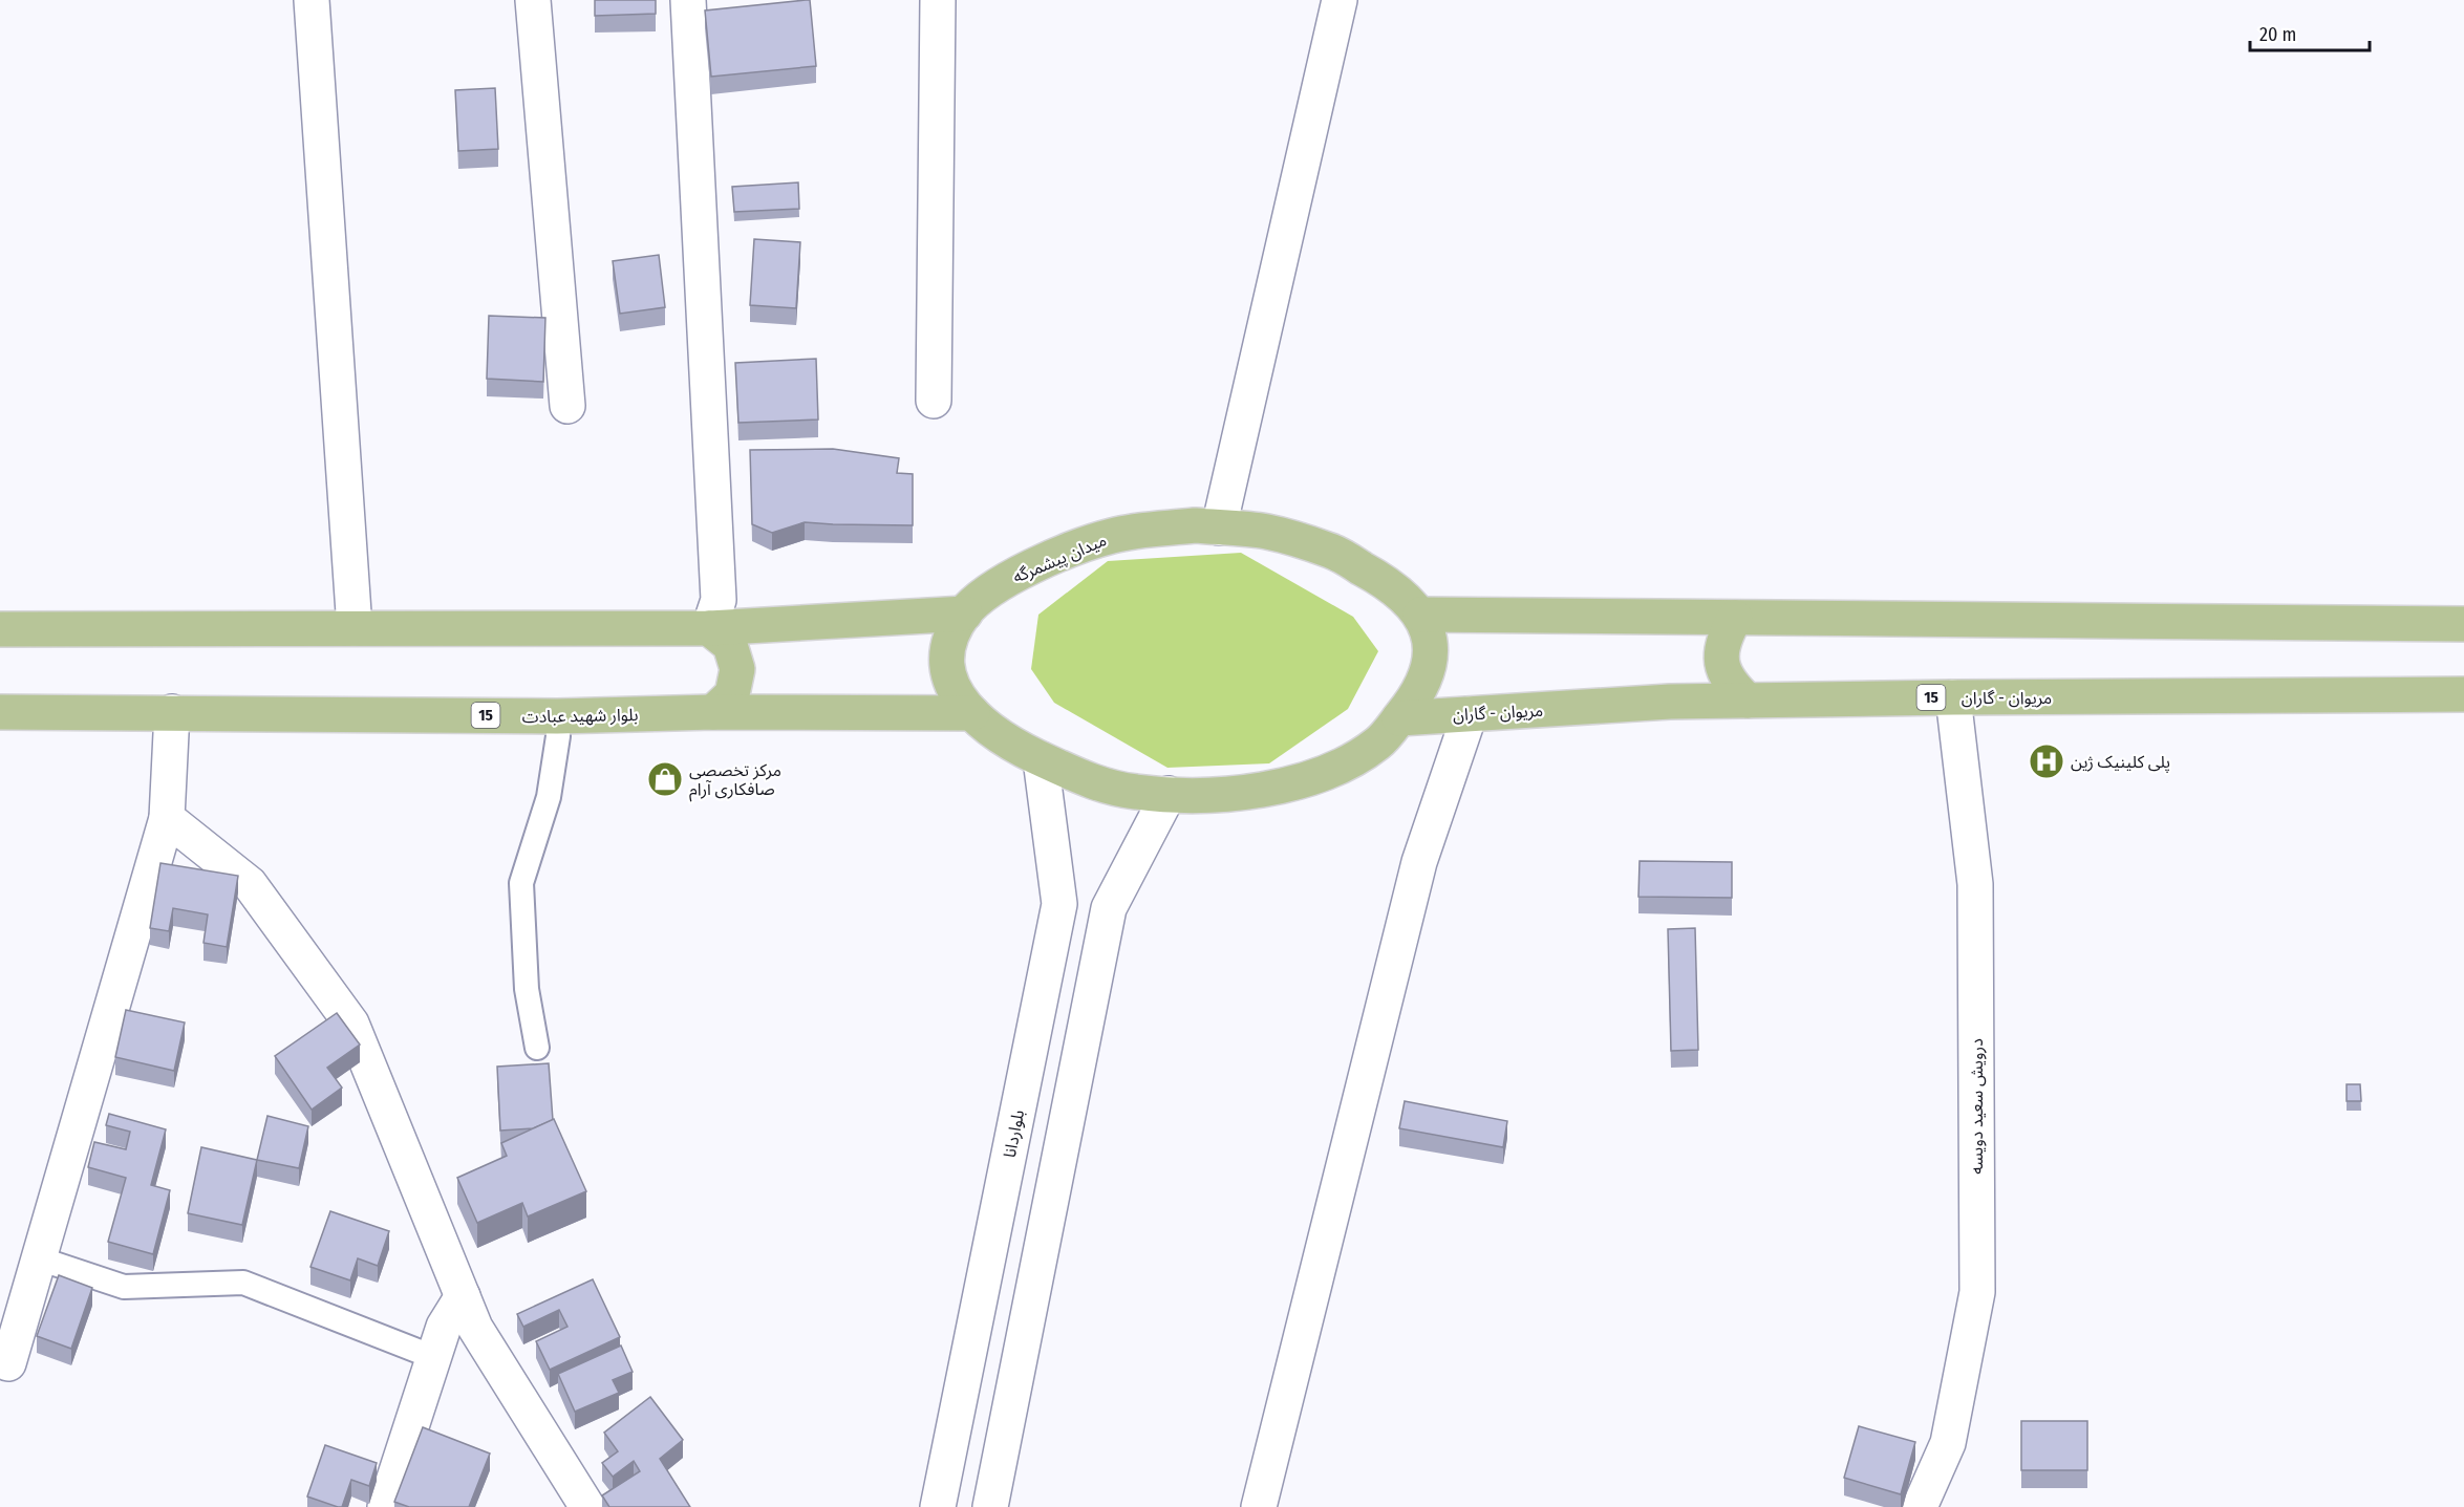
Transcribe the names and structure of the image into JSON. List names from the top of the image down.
{
  "streets": {
    "main road": [
      "میدان پیشمرگه",
      "15",
      "مریوان - گاران",
      "بلوار شهید عبادت"
    ],
    "street": ["درویش سعید دویسه", "بلواردانا"]
  },
  "crossings": [
    ["میدان پیشمرگه", "مریوان - گاران"],
    ["میدان پیشمرگه", "بلوار شهید عبادت"],
    ["میدان پیشمرگه", "بلواردانا"],
    ["مریوان - گاران", "درویش سعید دویسه"]
  ],
  "places": {
    "hospital": ["پلی کلینیک ژین"],
    "shop": ["مرکز تخصصی صافکاری آرام"]
  },
  "scale_bar": "20 m"
}
